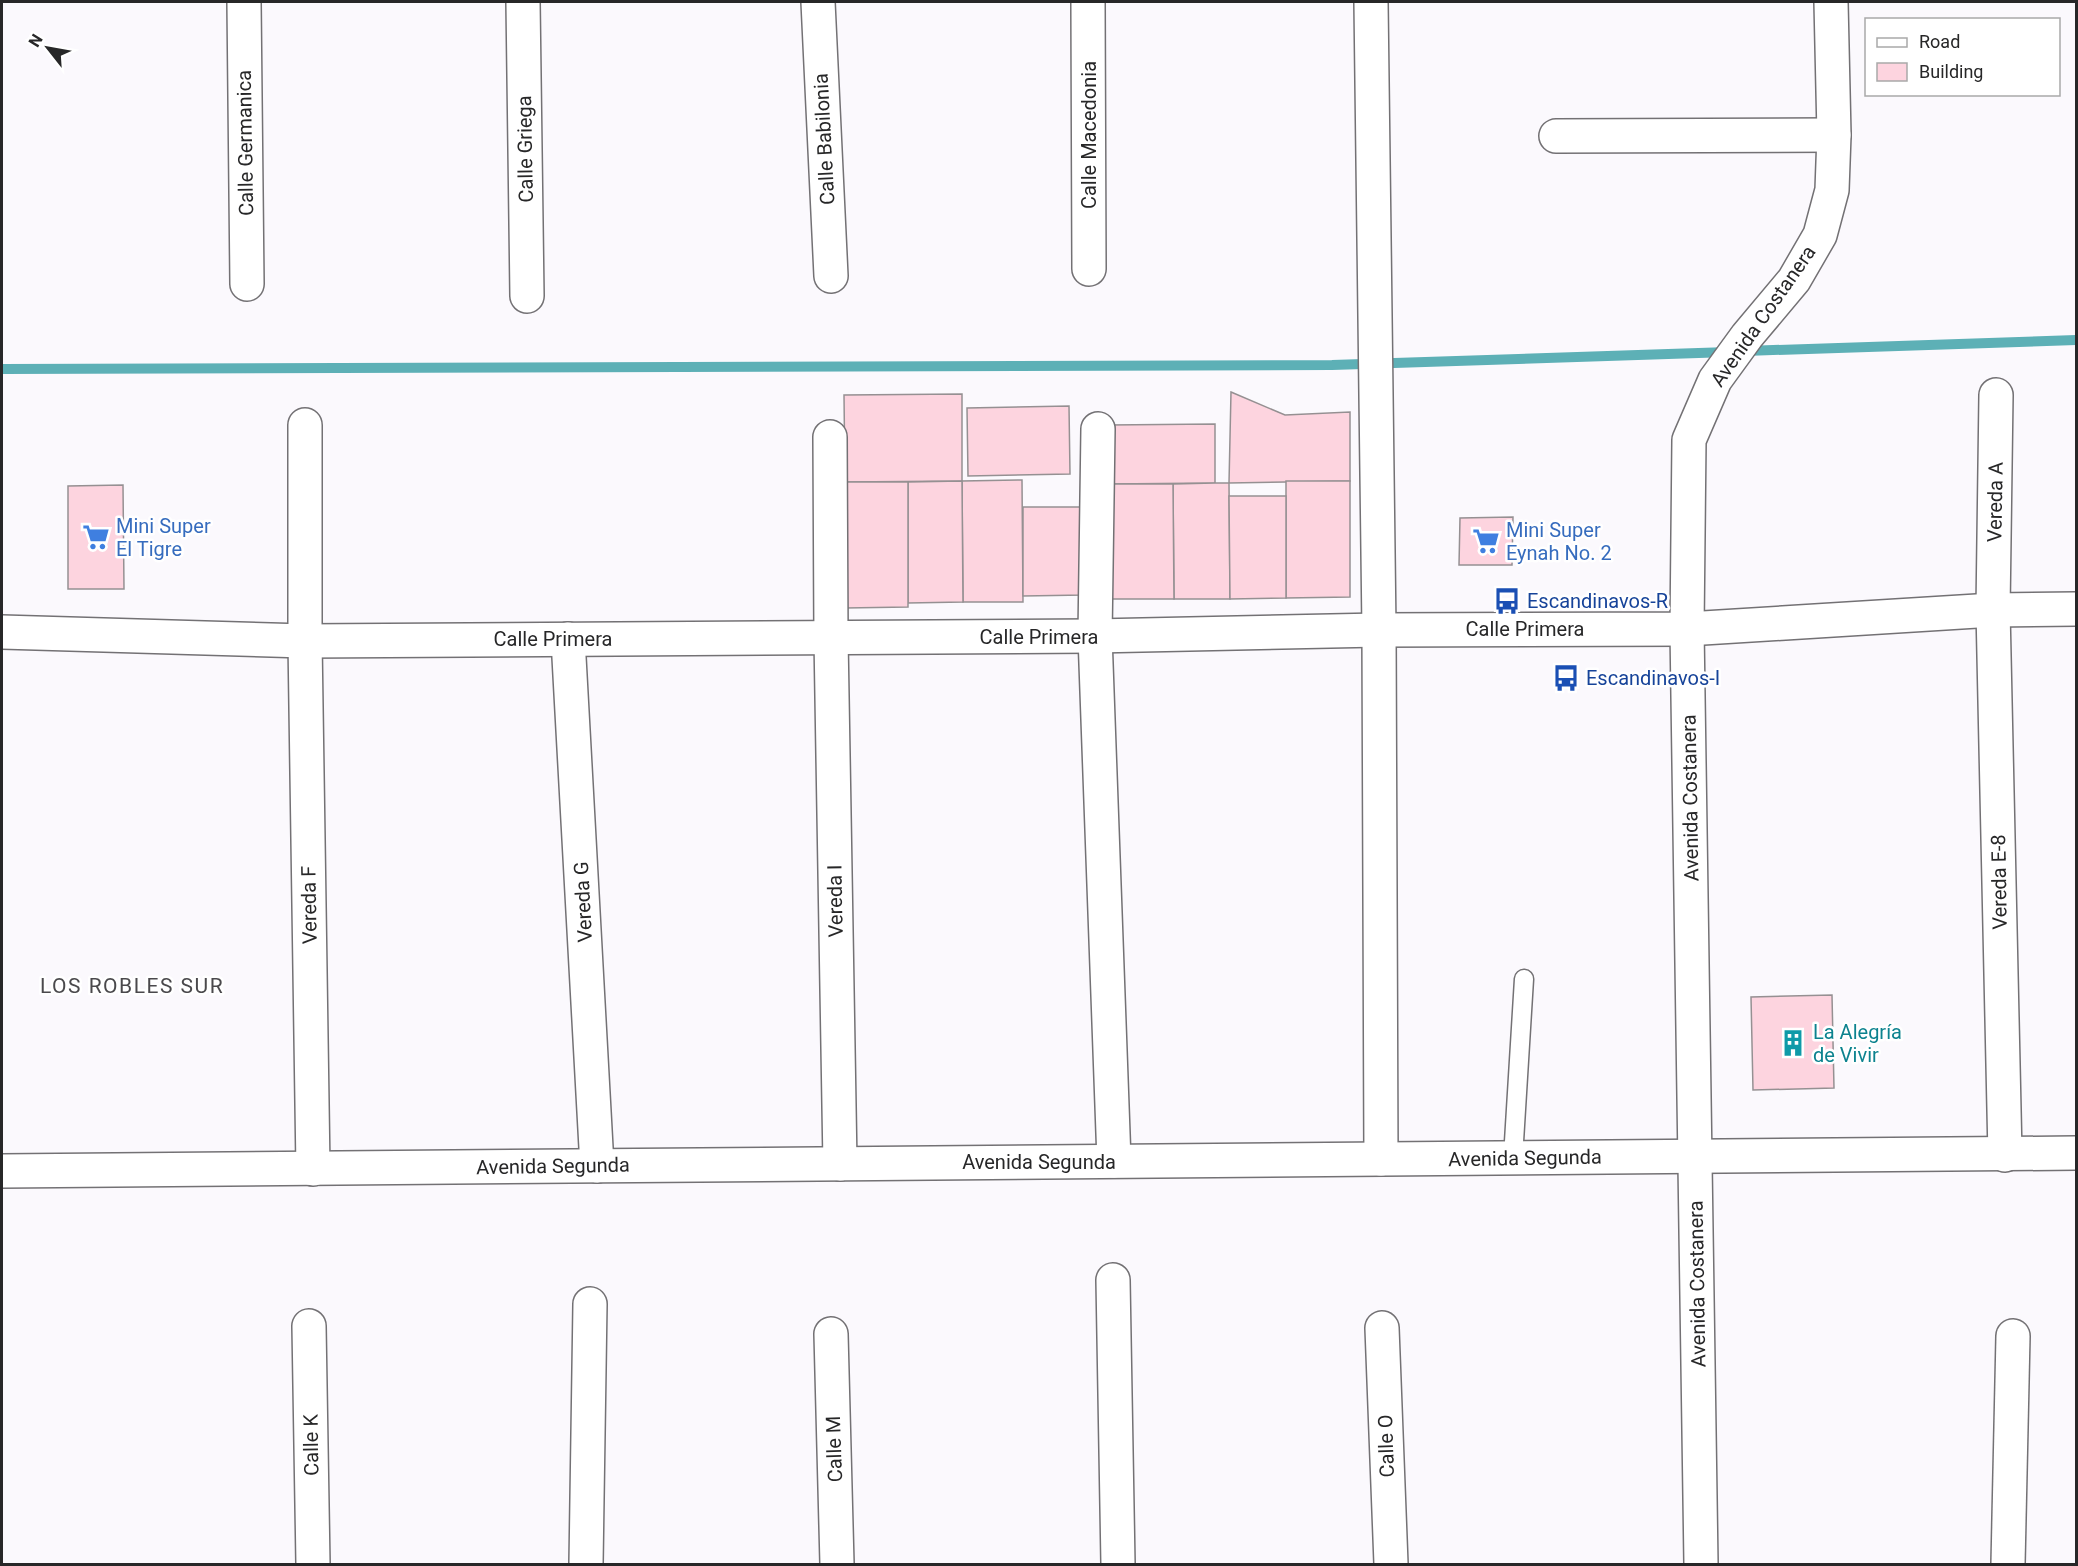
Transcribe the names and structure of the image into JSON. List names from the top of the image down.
{
  "streets": {
    "street": [
      "Calle Macedonia",
      "Calle Babilonia",
      "Calle Germanica",
      "Calle Griega",
      "Avenida Costanera",
      "Vereda A",
      "Calle Primera",
      "Vereda E-8",
      "Vereda I",
      "Vereda G",
      "Vereda F",
      "Avenida Segunda",
      "Calle K",
      "Calle O",
      "Calle M"
    ]
  },
  "crossings": [
    ["Avenida Costanera", "Calle Primera"],
    ["Avenida Costanera", "Avenida Segunda"],
    ["Vereda A", "Calle Primera"],
    ["Vereda A", "Vereda E-8"],
    ["Calle Primera", "Vereda E-8"],
    ["Calle Primera", "Vereda I"],
    ["Calle Primera", "Vereda G"],
    ["Calle Primera", "Vereda F"],
    ["Vereda E-8", "Avenida Segunda"],
    ["Vereda I", "Avenida Segunda"],
    ["Vereda G", "Avenida Segunda"],
    ["Vereda F", "Avenida Segunda"]
  ],
  "districts": ["LOS ROBLES SUR"],
  "places": {
    "supermarket": ["Mini Super El Tigre", "Mini Super Eynah No. 2"],
    "bus stop": ["Escandinavos-R", "Escandinavos-I"],
    "building": ["La Alegría de Vivir"]
  },
  "legend": ["Road", "Building"],
  "north": "top left"
}
